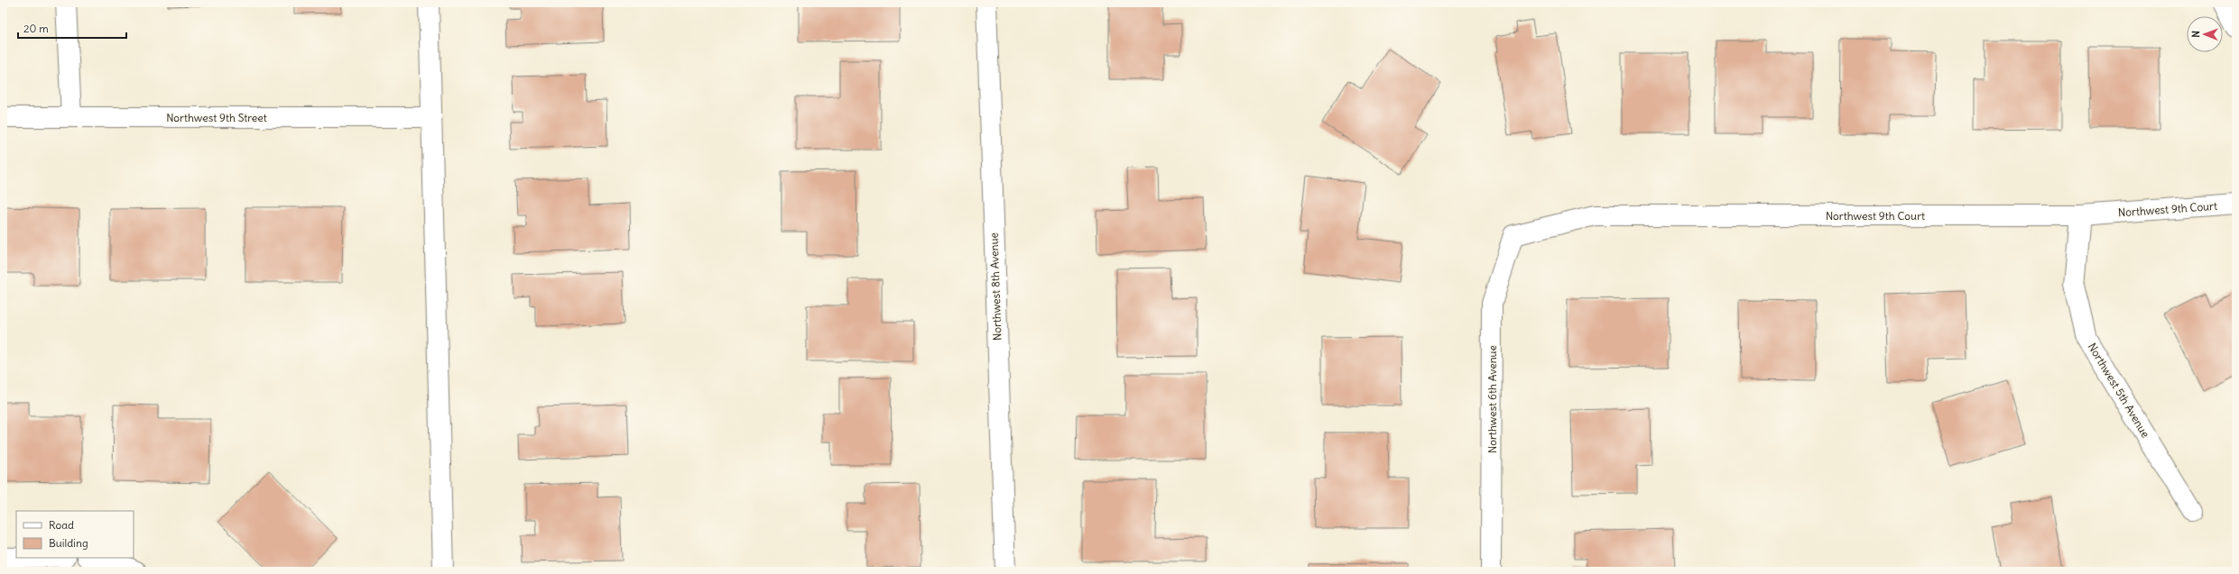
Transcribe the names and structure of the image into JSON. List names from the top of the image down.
{
  "streets": {
    "street": [
      "Northwest 9th Street",
      "Northwest 9th Court",
      "Northwest 8th Avenue",
      "Northwest 5th Avenue",
      "Northwest 6th Avenue"
    ]
  },
  "crossings": [
    ["Northwest 9th Court", "Northwest 5th Avenue"],
    ["Northwest 9th Court", "Northwest 6th Avenue"]
  ],
  "legend": ["Road", "Building"],
  "scale_bar": "20 m",
  "north": "left"
}
